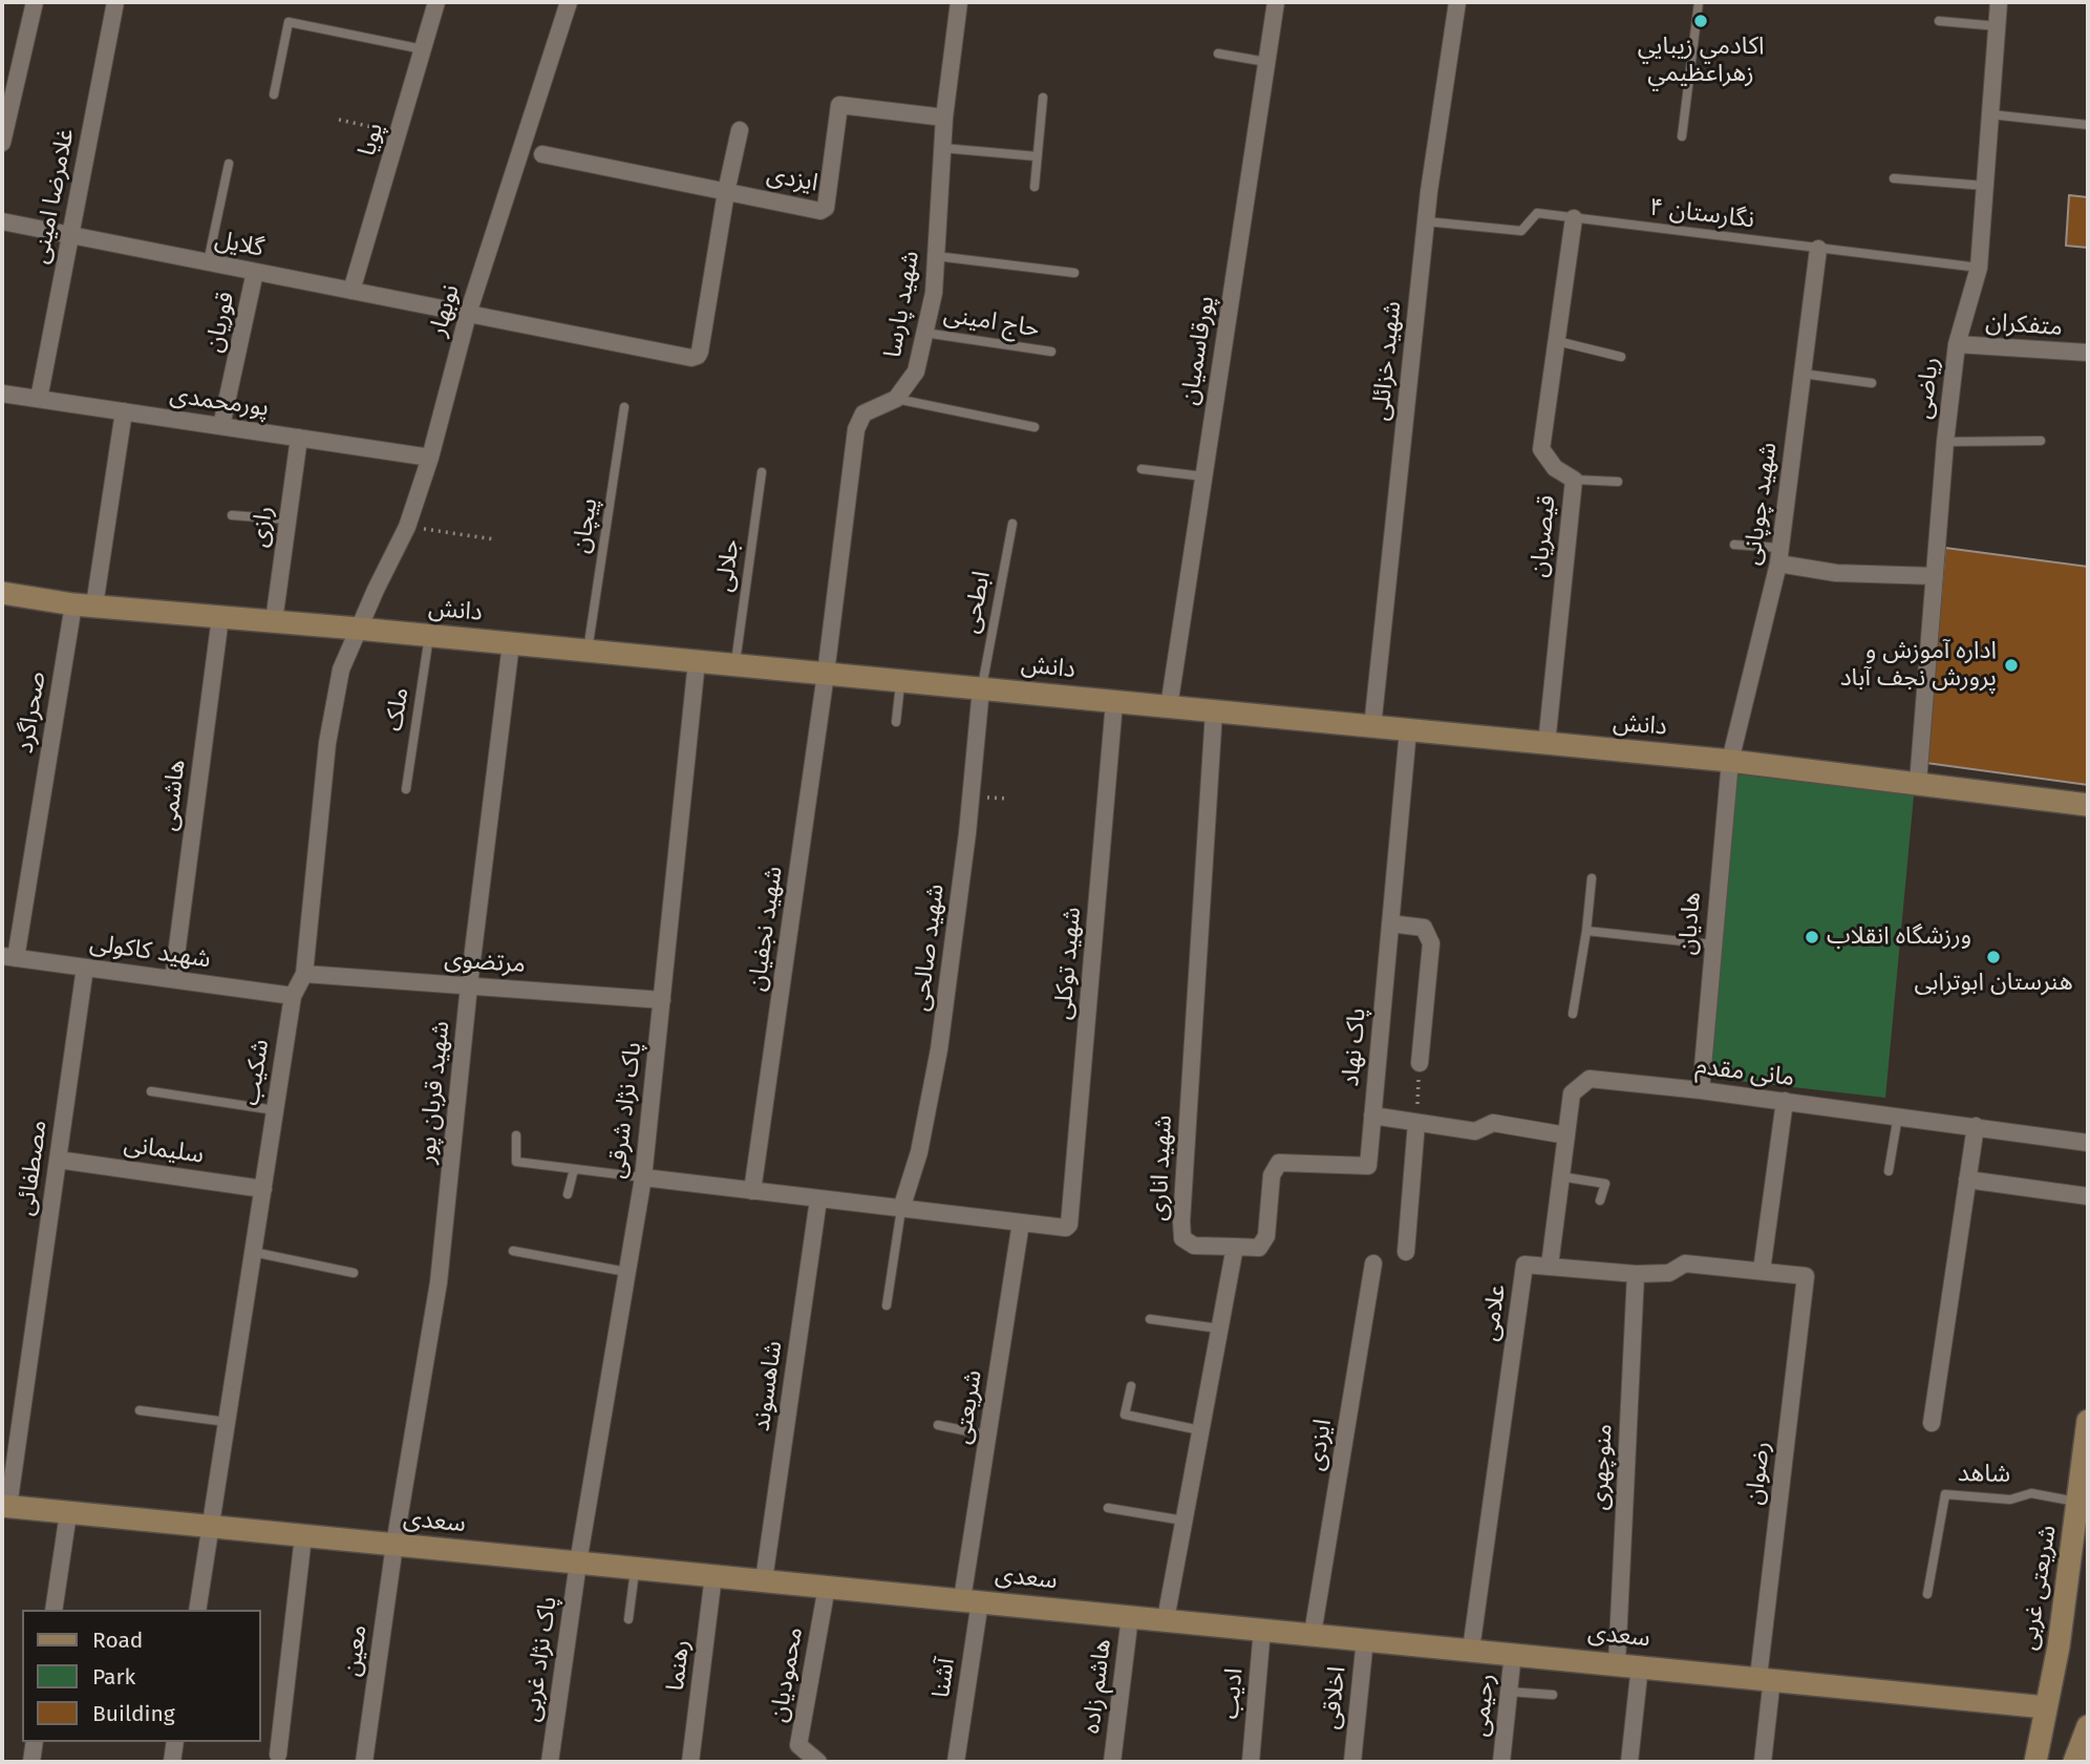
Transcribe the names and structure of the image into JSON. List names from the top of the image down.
{
  "streets": {
    "street": [
      "پویا",
      "ایزدی",
      "غلامرضا امینی",
      "گلایل",
      "شهید پارسا",
      "نوبهار",
      "قوریان",
      "متفکران",
      "پورقاسمیان",
      "شهید خزائلی",
      "ریاضی",
      "پورمحمدی",
      "شهید چوپانی",
      "رازی",
      "قیصریان",
      "دانش",
      "صحراگرد",
      "هاشمی",
      "هادیان",
      "شهید نجفیان",
      "شهید صالحی",
      "شهید کاکولی",
      "مرتضوی",
      "شهید توکلی",
      "پاک نهاد",
      "شکیب",
      "مانی مقدم",
      "شهید قربان پور",
      "پاک نژاد شرقی",
      "سلیمانی",
      "مصطفائی",
      "شهید اناری",
      "علامی",
      "شاهسوند",
      "شریعتی",
      "منوچهری",
      "رضوان",
      "سعدی",
      "شریعتی غربی",
      "معین",
      "پاک نژاد غربی",
      "رهنما",
      "محمودیان",
      "آشنا",
      "هاشم زاده",
      "ادیب",
      "اخلاقی",
      "رحیمی"
    ],
    "lane": [
      "نگارستان ۴",
      "حاج امینی",
      "پیچان",
      "جلالی",
      "ابطحی",
      "ملک",
      "شاهد"
    ]
  },
  "crossings": [
    ["پویا", "گلایل"],
    ["ایزدی", "گلایل"],
    ["ایزدی", "شهید پارسا"],
    ["ایزدی", "سعدی"],
    ["غلامرضا امینی", "گلایل"],
    ["غلامرضا امینی", "پورمحمدی"],
    ["نگارستان ۴", "شهید خزائلی"],
    ["نگارستان ۴", "ریاضی"],
    ["نگارستان ۴", "شهید چوپانی"],
    ["نگارستان ۴", "قیصریان"],
    ["گلایل", "نوبهار"],
    ["گلایل", "قوریان"],
    ["شهید پارسا", "حاج امینی"],
    ["شهید پارسا", "دانش"],
    ["شهید پارسا", "شهید نجفیان"],
    ["نوبهار", "پورمحمدی"],
    ["نوبهار", "دانش"],
    ["نوبهار", "شکیب"],
    ["قوریان", "پورمحمدی"],
    ["متفکران", "ریاضی"],
    ["پورقاسمیان", "دانش"],
    ["شهید خزائلی", "دانش"],
    ["ریاضی", "دانش"],
    ["پورمحمدی", "رازی"],
    ["پورمحمدی", "صحراگرد"],
    ["شهید چوپانی", "دانش"],
    ["شهید چوپانی", "هادیان"],
    ["پیچان", "دانش"],
    ["رازی", "دانش"],
    ["قیصریان", "دانش"],
    ["جلالی", "دانش"],
    ["ابطحی", "دانش"],
    ["ابطحی", "شهید صالحی"],
    ["دانش", "ملک"],
    ["دانش", "صحراگرد"],
    ["دانش", "هاشمی"],
    ["دانش", "هادیان"],
    ["دانش", "شهید نجفیان"],
    ["دانش", "شهید صالحی"],
    ["دانش", "شهید توکلی"],
    ["دانش", "پاک نهاد"],
    ["دانش", "شکیب"],
    ["دانش", "شهید قربان پور"],
    ["دانش", "پاک نژاد شرقی"],
    ["دانش", "شهید اناری"],
    ["صحراگرد", "شهید کاکولی"],
    ["هاشمی", "شهید کاکولی"],
    ["هادیان", "مانی مقدم"],
    ["شهید کاکولی", "شکیب"],
    ["شهید کاکولی", "مصطفائی"],
    ["مرتضوی", "شکیب"],
    ["مرتضوی", "شهید قربان پور"],
    ["مرتضوی", "پاک نژاد شرقی"],
    ["شهید توکلی", "شریعتی"],
    ["پاک نهاد", "شهید اناری"],
    ["شکیب", "سلیمانی"],
    ["شکیب", "سعدی"],
    ["مانی مقدم", "علامی"],
    ["شهید قربان پور", "سعدی"],
    ["شهید قربان پور", "معین"],
    ["پاک نژاد شرقی", "سعدی"],
    ["پاک نژاد شرقی", "پاک نژاد غربی"],
    ["سلیمانی", "مصطفائی"],
    ["مصطفائی", "سعدی"],
    ["علامی", "منوچهری"],
    ["علامی", "رضوان"],
    ["علامی", "سعدی"],
    ["شاهسوند", "سعدی"],
    ["شریعتی", "سعدی"],
    ["شریعتی", "آشنا"],
    ["منوچهری", "سعدی"],
    ["رضوان", "سعدی"],
    ["شاهد", "شریعتی غربی"],
    ["سعدی", "شریعتی غربی"],
    ["سعدی", "معین"],
    ["سعدی", "پاک نژاد غربی"],
    ["سعدی", "رهنما"],
    ["سعدی", "محمودیان"],
    ["سعدی", "آشنا"],
    ["سعدی", "هاشم زاده"],
    ["سعدی", "ادیب"],
    ["سعدی", "اخلاقی"],
    ["سعدی", "رحیمی"]
  ],
  "places": [
    "اكادمي زيبايي زهراعظيمي",
    "اداره آموزش و پرورش نجف آباد",
    "ورزشگاه انقلاب",
    "هنرستان ابوترابی"
  ],
  "legend": ["Road", "Park", "Building"]
}
